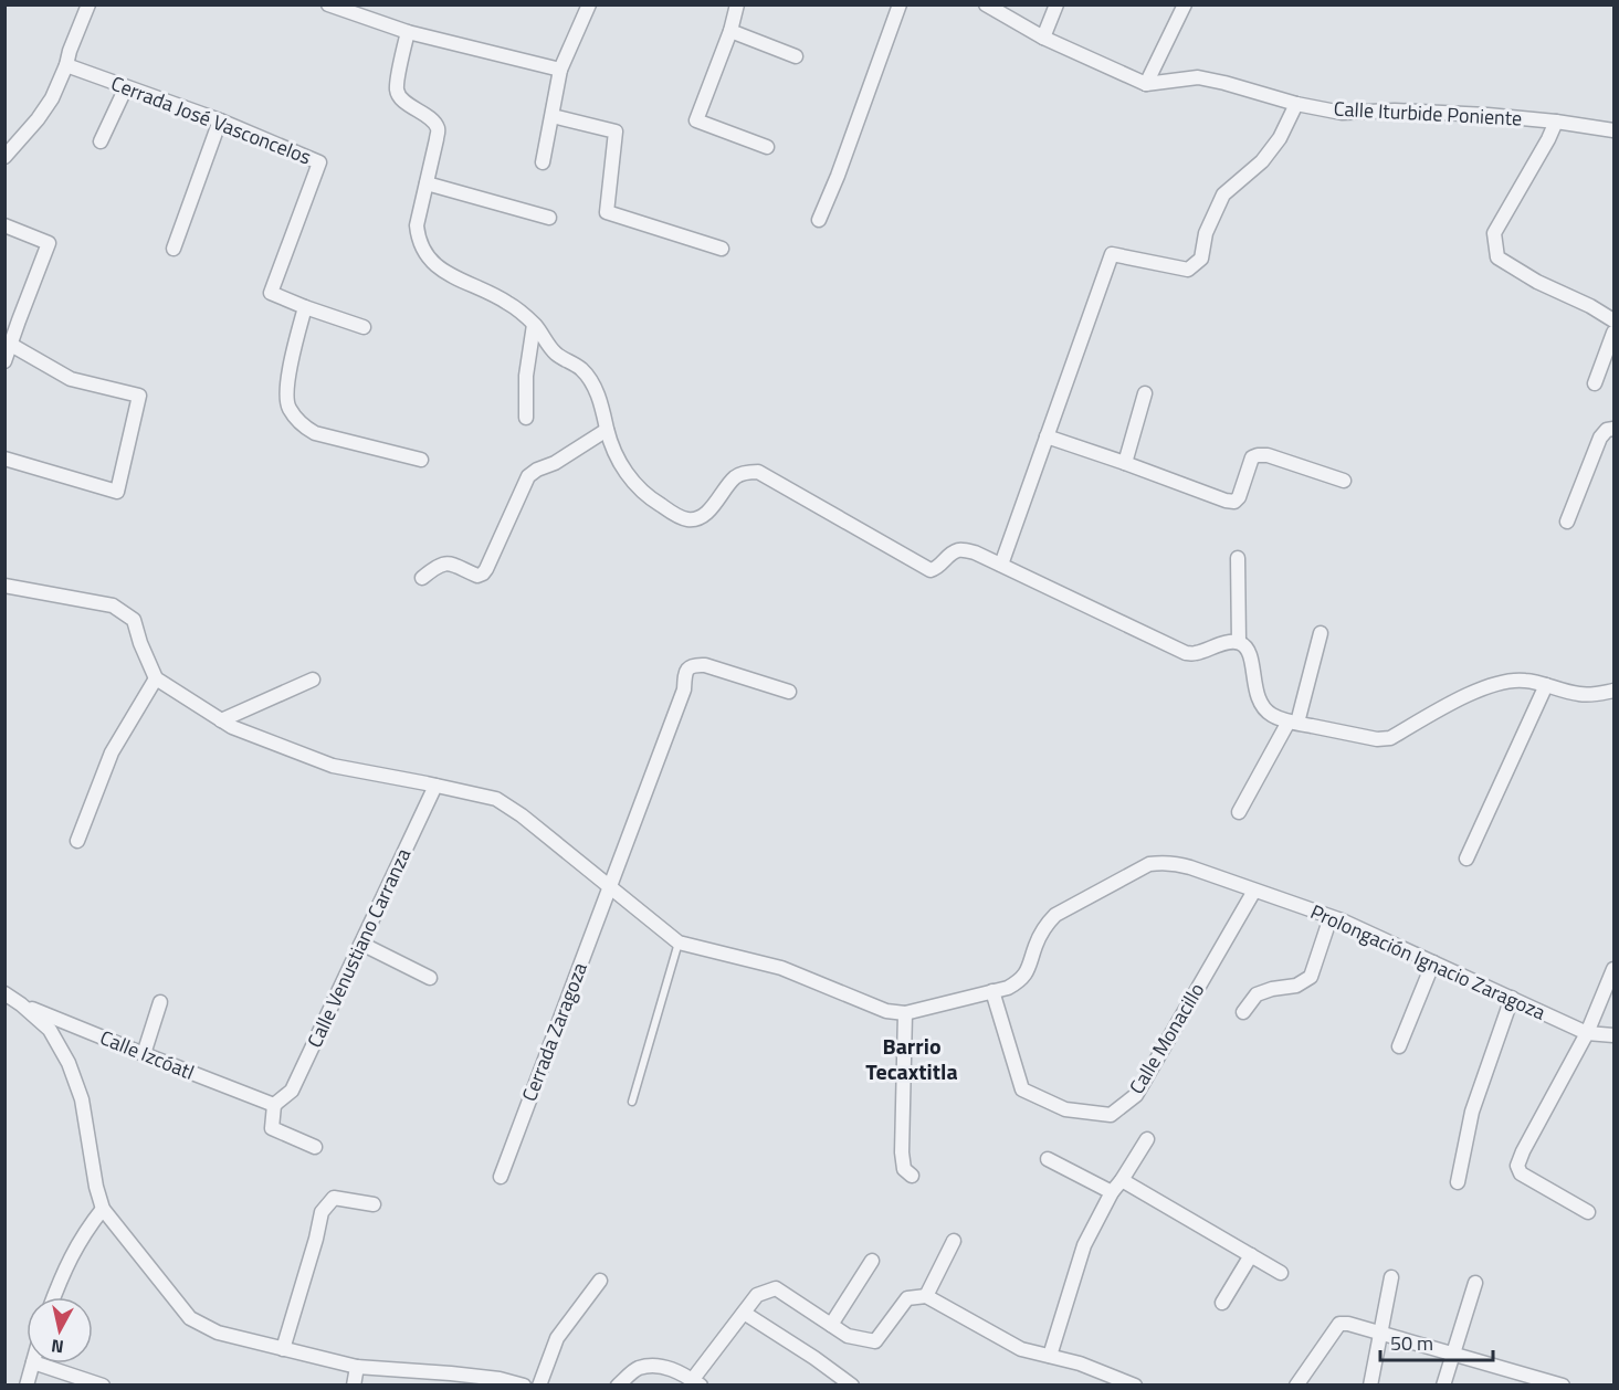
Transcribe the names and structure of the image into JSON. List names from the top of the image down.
{
  "streets": {
    "street": [
      "Calle Iturbide Poniente",
      "Cerrada José Vasconcelos",
      "Calle Venustiano Carranza",
      "Prolongación Ignacio Zaragoza",
      "Cerrada Zaragoza",
      "Calle Monacillo",
      "Calle Izcóatl"
    ]
  },
  "crossings": [
    ["Calle Venustiano Carranza", "Prolongación Ignacio Zaragoza"],
    ["Calle Venustiano Carranza", "Calle Izcóatl"],
    ["Prolongación Ignacio Zaragoza", "Cerrada Zaragoza"],
    ["Prolongación Ignacio Zaragoza", "Calle Monacillo"]
  ],
  "districts": ["Barrio Tecaxtitla"],
  "scale_bar": "50 m",
  "north": "bottom"
}
